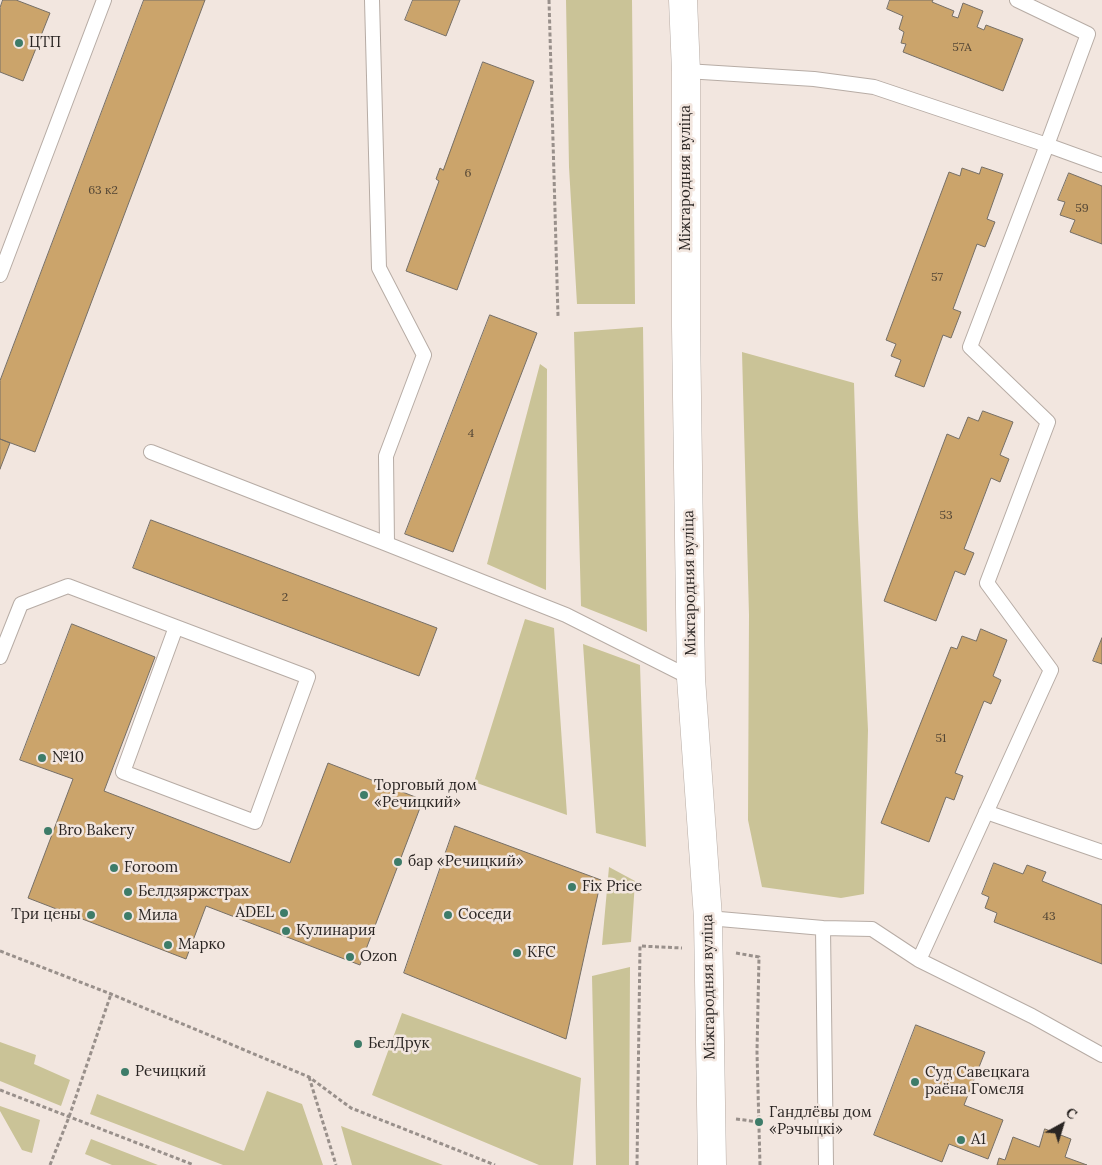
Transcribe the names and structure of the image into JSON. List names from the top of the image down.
{
  "streets": {
    "main road": ["Міжгародняя вуліца"]
  },
  "places": [
    "ЦТП",
    "№10",
    "Торговый дом «Речицкий»",
    "Bro Bakery",
    "бар «Речицкий»",
    "Foroom",
    "Fix Price",
    "Белдзяржстрах",
    "ADEL",
    "Три цены",
    "Соседи",
    "Мила",
    "Кулинария",
    "Марко",
    "KFC",
    "Ozon",
    "БелДрук",
    "Речицкий",
    "Суд Савецкага раёна Гомеля",
    "Гандлёвы дом «Рэчыцкі»",
    "A1"
  ],
  "house_numbers": [
    "57А",
    "6",
    "63 к2",
    "59",
    "57",
    "4",
    "53",
    "2",
    "51",
    "43"
  ],
  "north": "top right"
}
